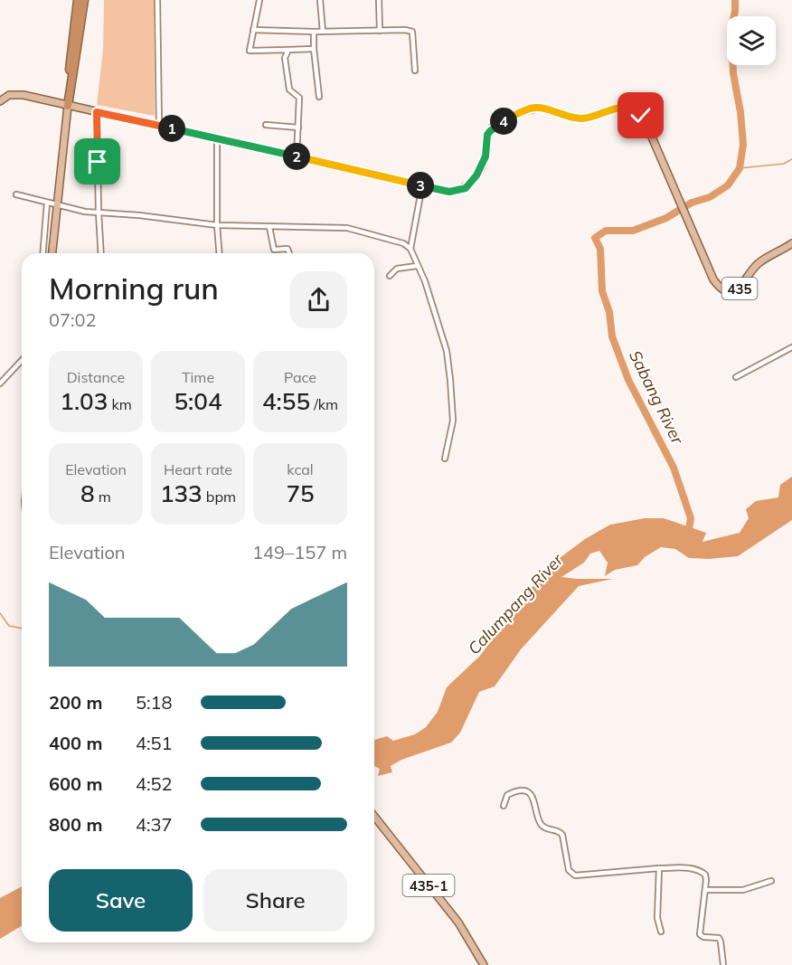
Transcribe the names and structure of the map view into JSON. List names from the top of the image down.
{
  "streets": {
    "main road": ["435", "435-1"]
  },
  "water": ["Sabang River", "Calumpang River"],
  "page": {
    "pins": [
      "4",
      "1",
      "2",
      "3"
    ],
    "heading": ["Morning run", "07:02"],
    "stats": [
      ["Distance", "1.03 km"],
      ["Time", "5:04"],
      ["Pace", "4:55 /km"],
      ["Elevation", "8 m"],
      ["Heart rate", "133 bpm"],
      ["kcal", "75"]
    ],
    "chart": ["Elevation", "149–157 m"],
    "list": [
      {
        "name": "200 m",
        "note": "5:18"
      },
      {
        "name": "400 m",
        "note": "4:51"
      },
      {
        "name": "600 m",
        "note": "4:52"
      },
      {
        "name": "800 m",
        "note": "4:37"
      }
    ],
    "buttons": ["Save", "Share"]
  }
}
